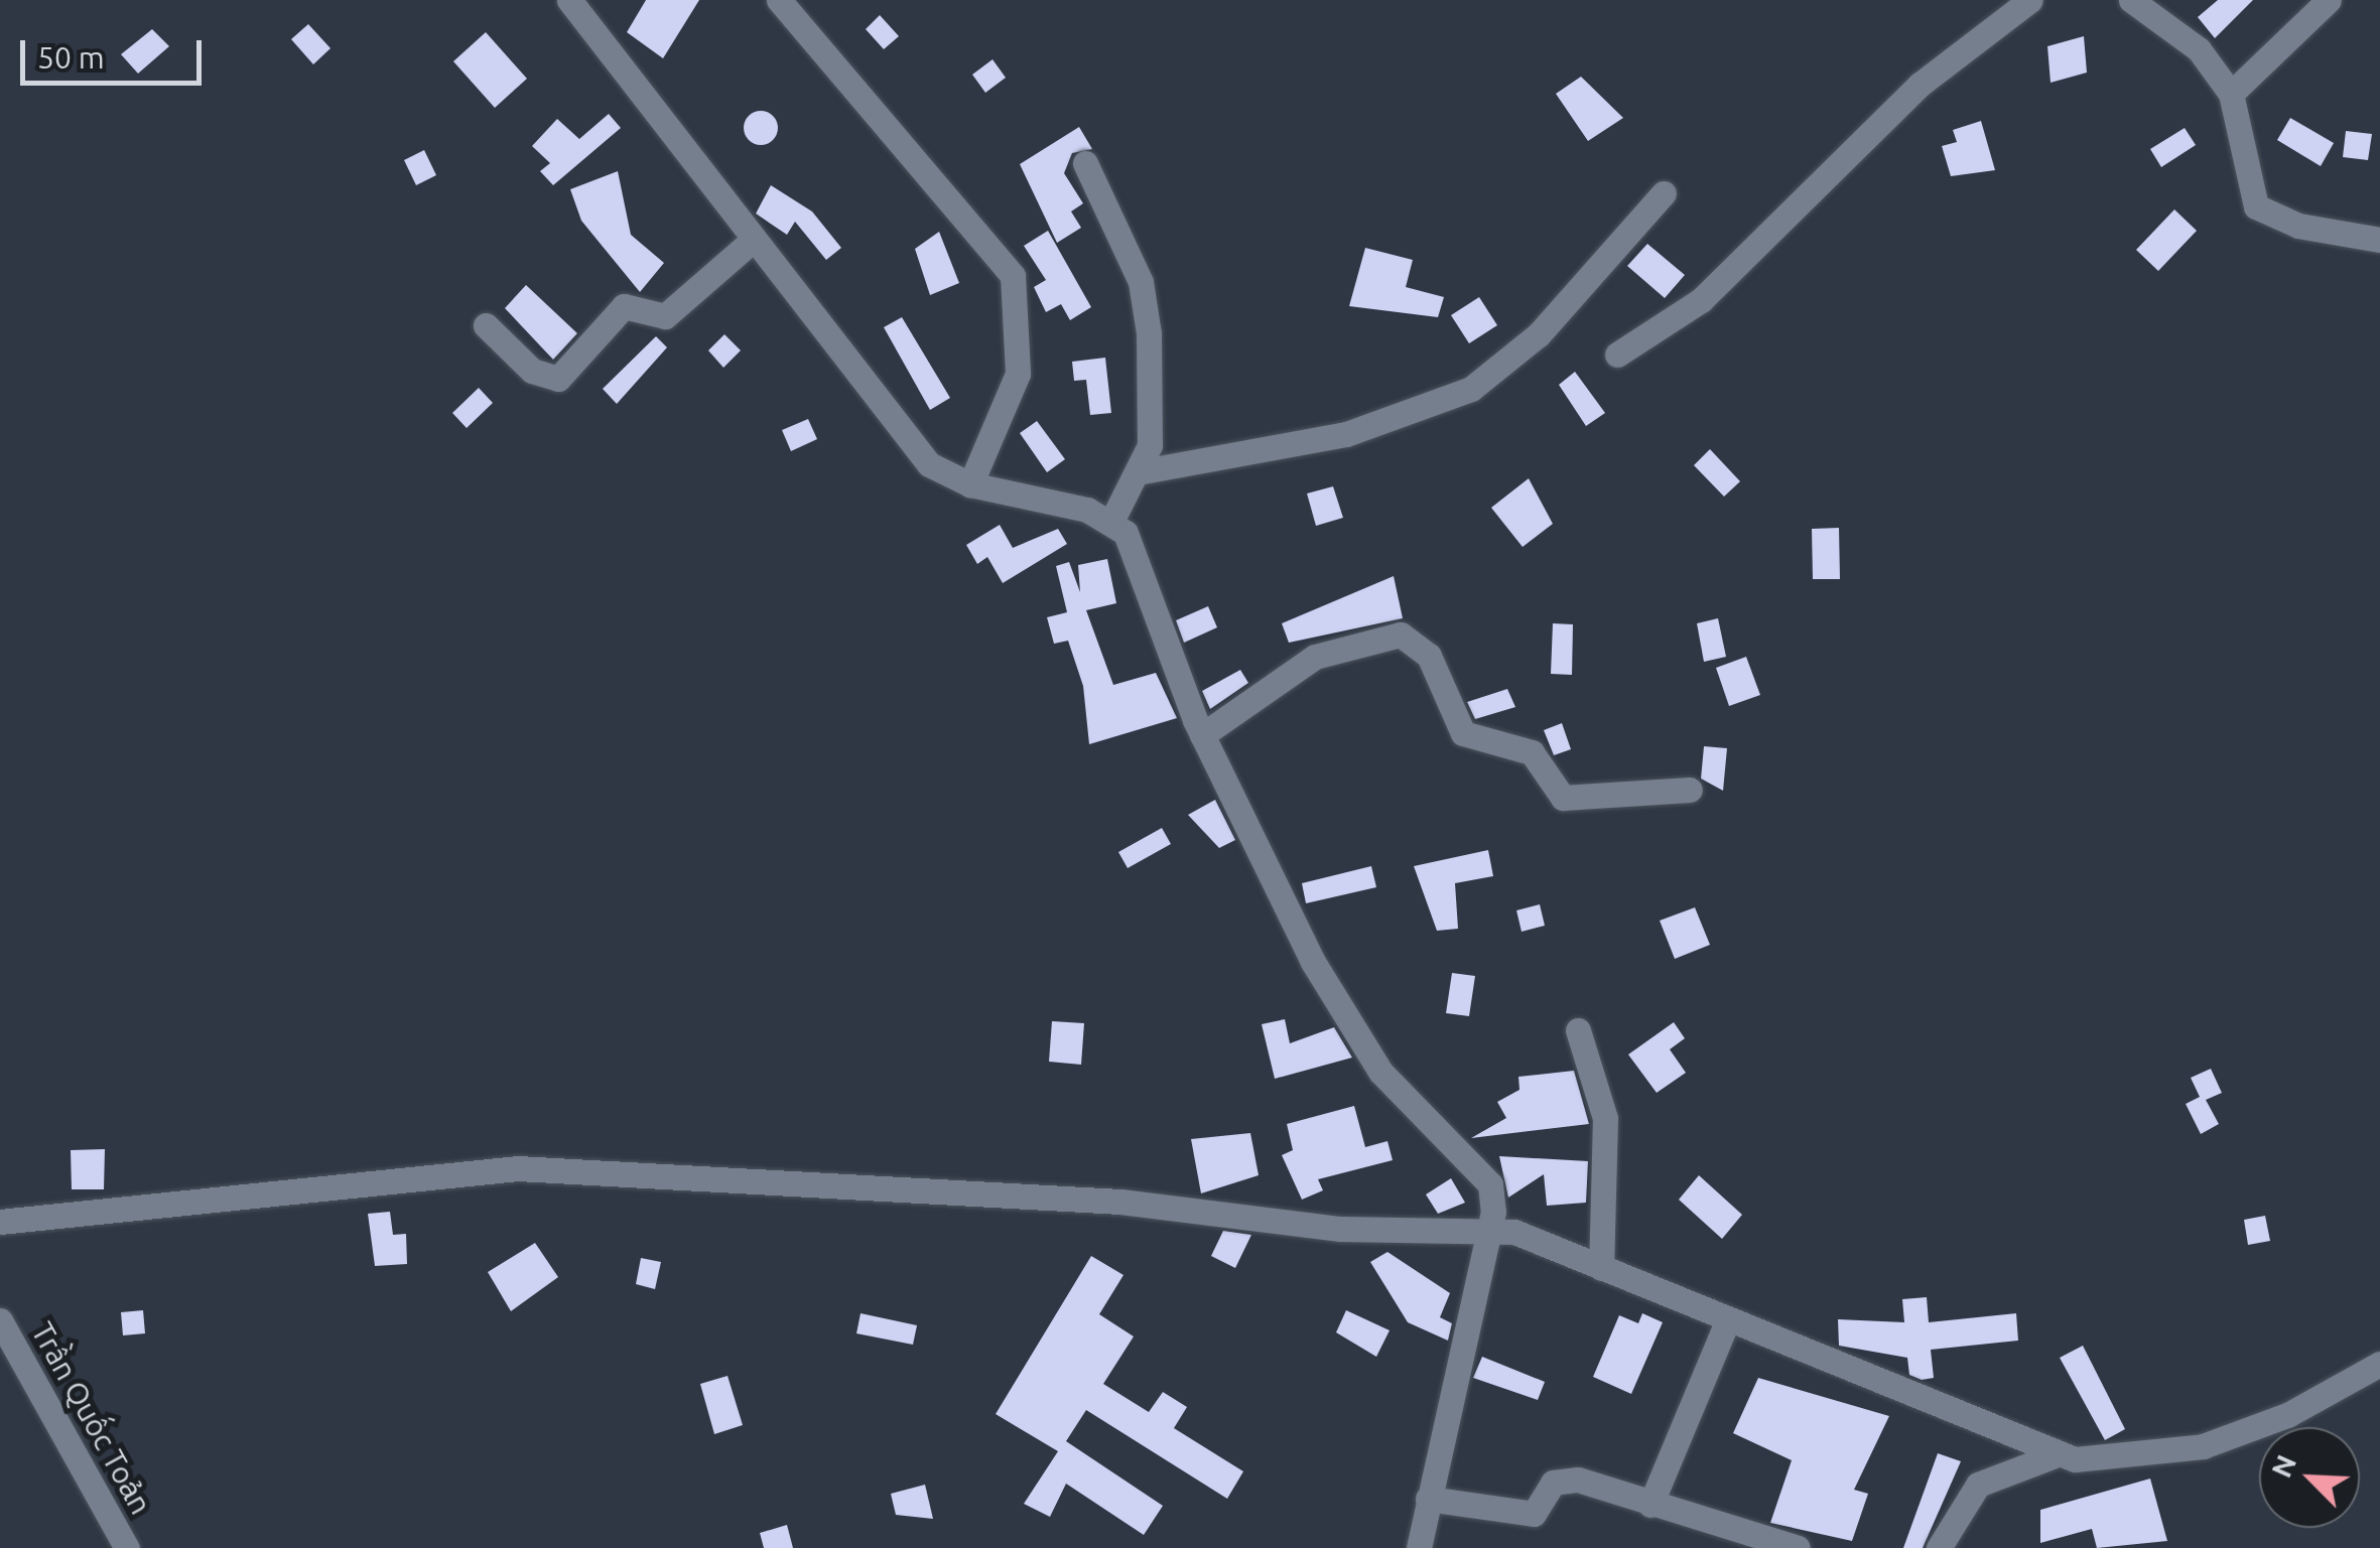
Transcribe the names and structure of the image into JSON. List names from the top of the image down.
{
  "streets": {
    "street": ["Trần Quốc Toản"]
  },
  "scale_bar": "50 m",
  "north": "top left"
}
